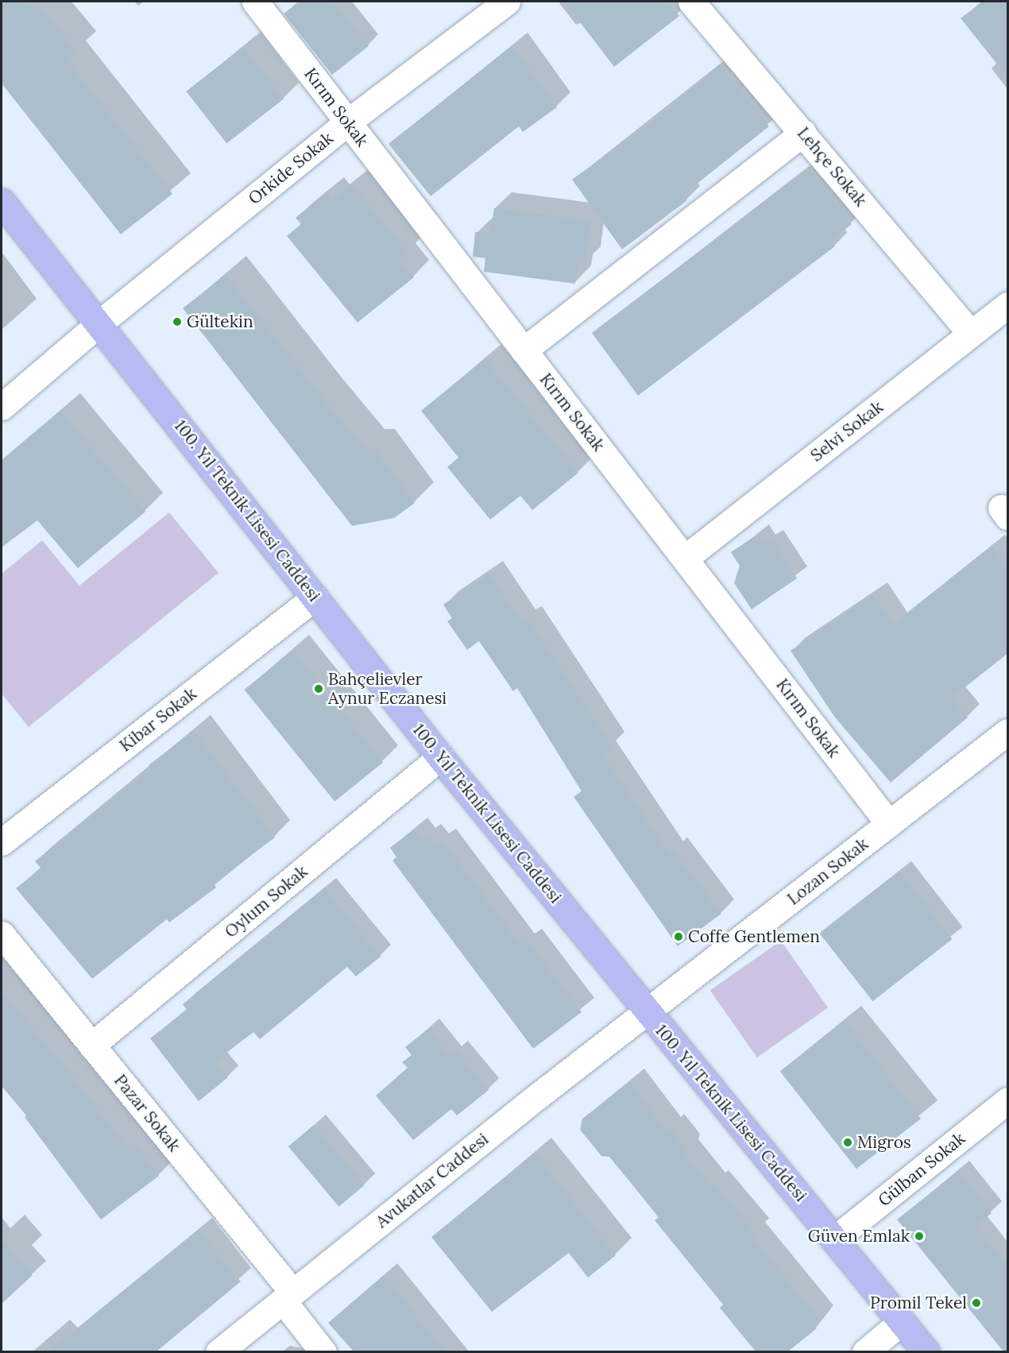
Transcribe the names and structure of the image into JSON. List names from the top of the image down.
{
  "streets": {
    "main road": ["100. Yıl Teknik Lisesi Caddesi"],
    "street": [
      "Kırım Sokak",
      "Lehçe Sokak",
      "Orkide Sokak",
      "Selvi Sokak",
      "Kibar Sokak",
      "Lozan Sokak",
      "Oylum Sokak",
      "Pazar Sokak",
      "Gülban Sokak",
      "Avukatlar Caddesi"
    ]
  },
  "crossings": [
    ["Kırım Sokak", "Orkide Sokak"],
    ["Kırım Sokak", "Selvi Sokak"],
    ["Kırım Sokak", "Lozan Sokak"],
    ["Lehçe Sokak", "Selvi Sokak"],
    ["Orkide Sokak", "100. Yıl Teknik Lisesi Caddesi"],
    ["100. Yıl Teknik Lisesi Caddesi", "Kibar Sokak"],
    ["100. Yıl Teknik Lisesi Caddesi", "Lozan Sokak"],
    ["100. Yıl Teknik Lisesi Caddesi", "Oylum Sokak"],
    ["100. Yıl Teknik Lisesi Caddesi", "Gülban Sokak"],
    ["100. Yıl Teknik Lisesi Caddesi", "Avukatlar Caddesi"],
    ["Lozan Sokak", "Avukatlar Caddesi"],
    ["Oylum Sokak", "Pazar Sokak"],
    ["Pazar Sokak", "Avukatlar Caddesi"]
  ],
  "places": [
    "Gültekin",
    "Bahçelievler Aynur Eczanesi",
    "Coffe Gentlemen",
    "Migros",
    "Güven Emlak",
    "Promil Tekel"
  ]
}
